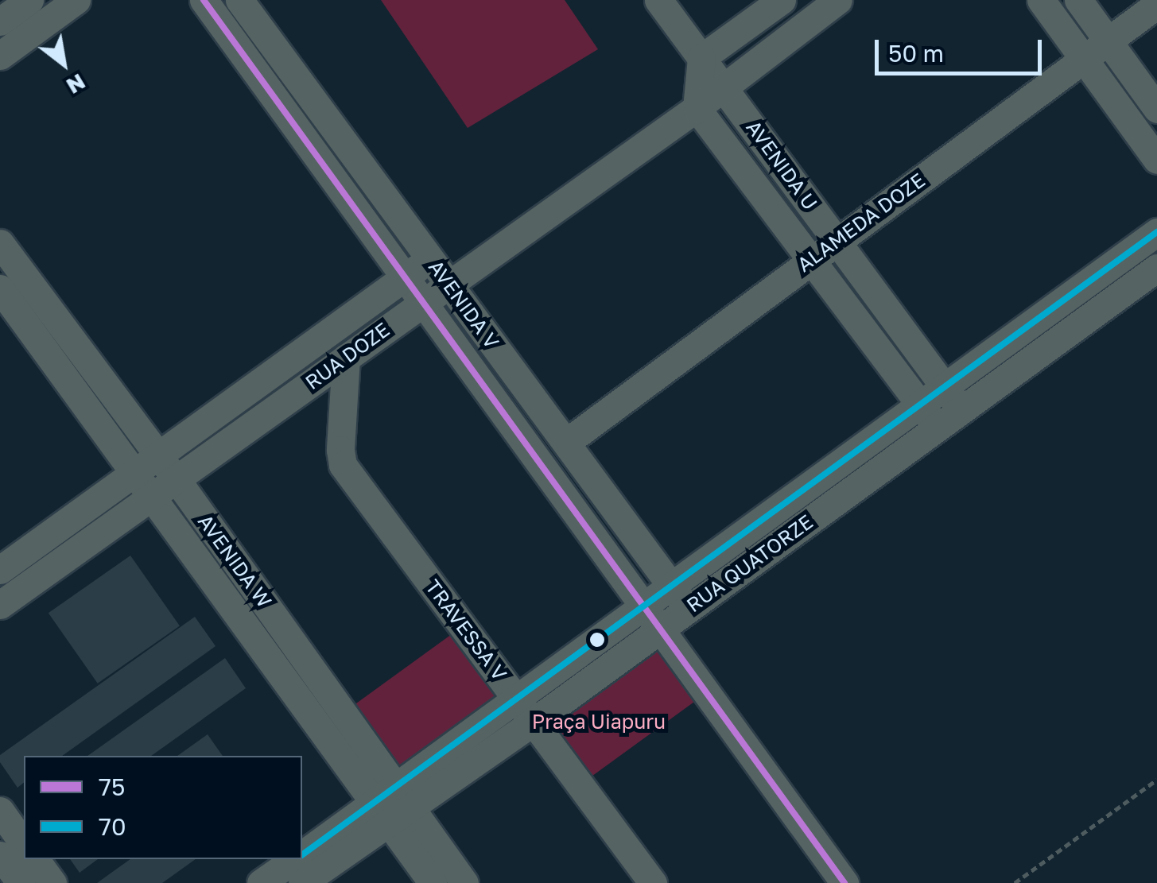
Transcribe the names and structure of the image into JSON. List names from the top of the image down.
{
  "streets": {
    "street": [
      "AVENIDA U",
      "ALAMEDA DOZE",
      "AVENIDA V",
      "RUA DOZE",
      "AVENIDA W",
      "RUA QUATORZE",
      "TRAVESSA V"
    ]
  },
  "crossings": [
    ["AVENIDA U", "ALAMEDA DOZE"],
    ["AVENIDA U", "RUA DOZE"],
    ["AVENIDA U", "RUA QUATORZE"],
    ["ALAMEDA DOZE", "AVENIDA V"],
    ["AVENIDA V", "RUA DOZE"],
    ["AVENIDA V", "RUA QUATORZE"],
    ["RUA DOZE", "AVENIDA W"],
    ["RUA DOZE", "TRAVESSA V"],
    ["AVENIDA W", "RUA QUATORZE"],
    ["RUA QUATORZE", "TRAVESSA V"]
  ],
  "parks": ["Praça Uiapuru"],
  "lines": ["transit line 75", "transit line 70"],
  "legend": ["75", "70"],
  "scale_bar": "50 m",
  "north": "bottom right"
}
